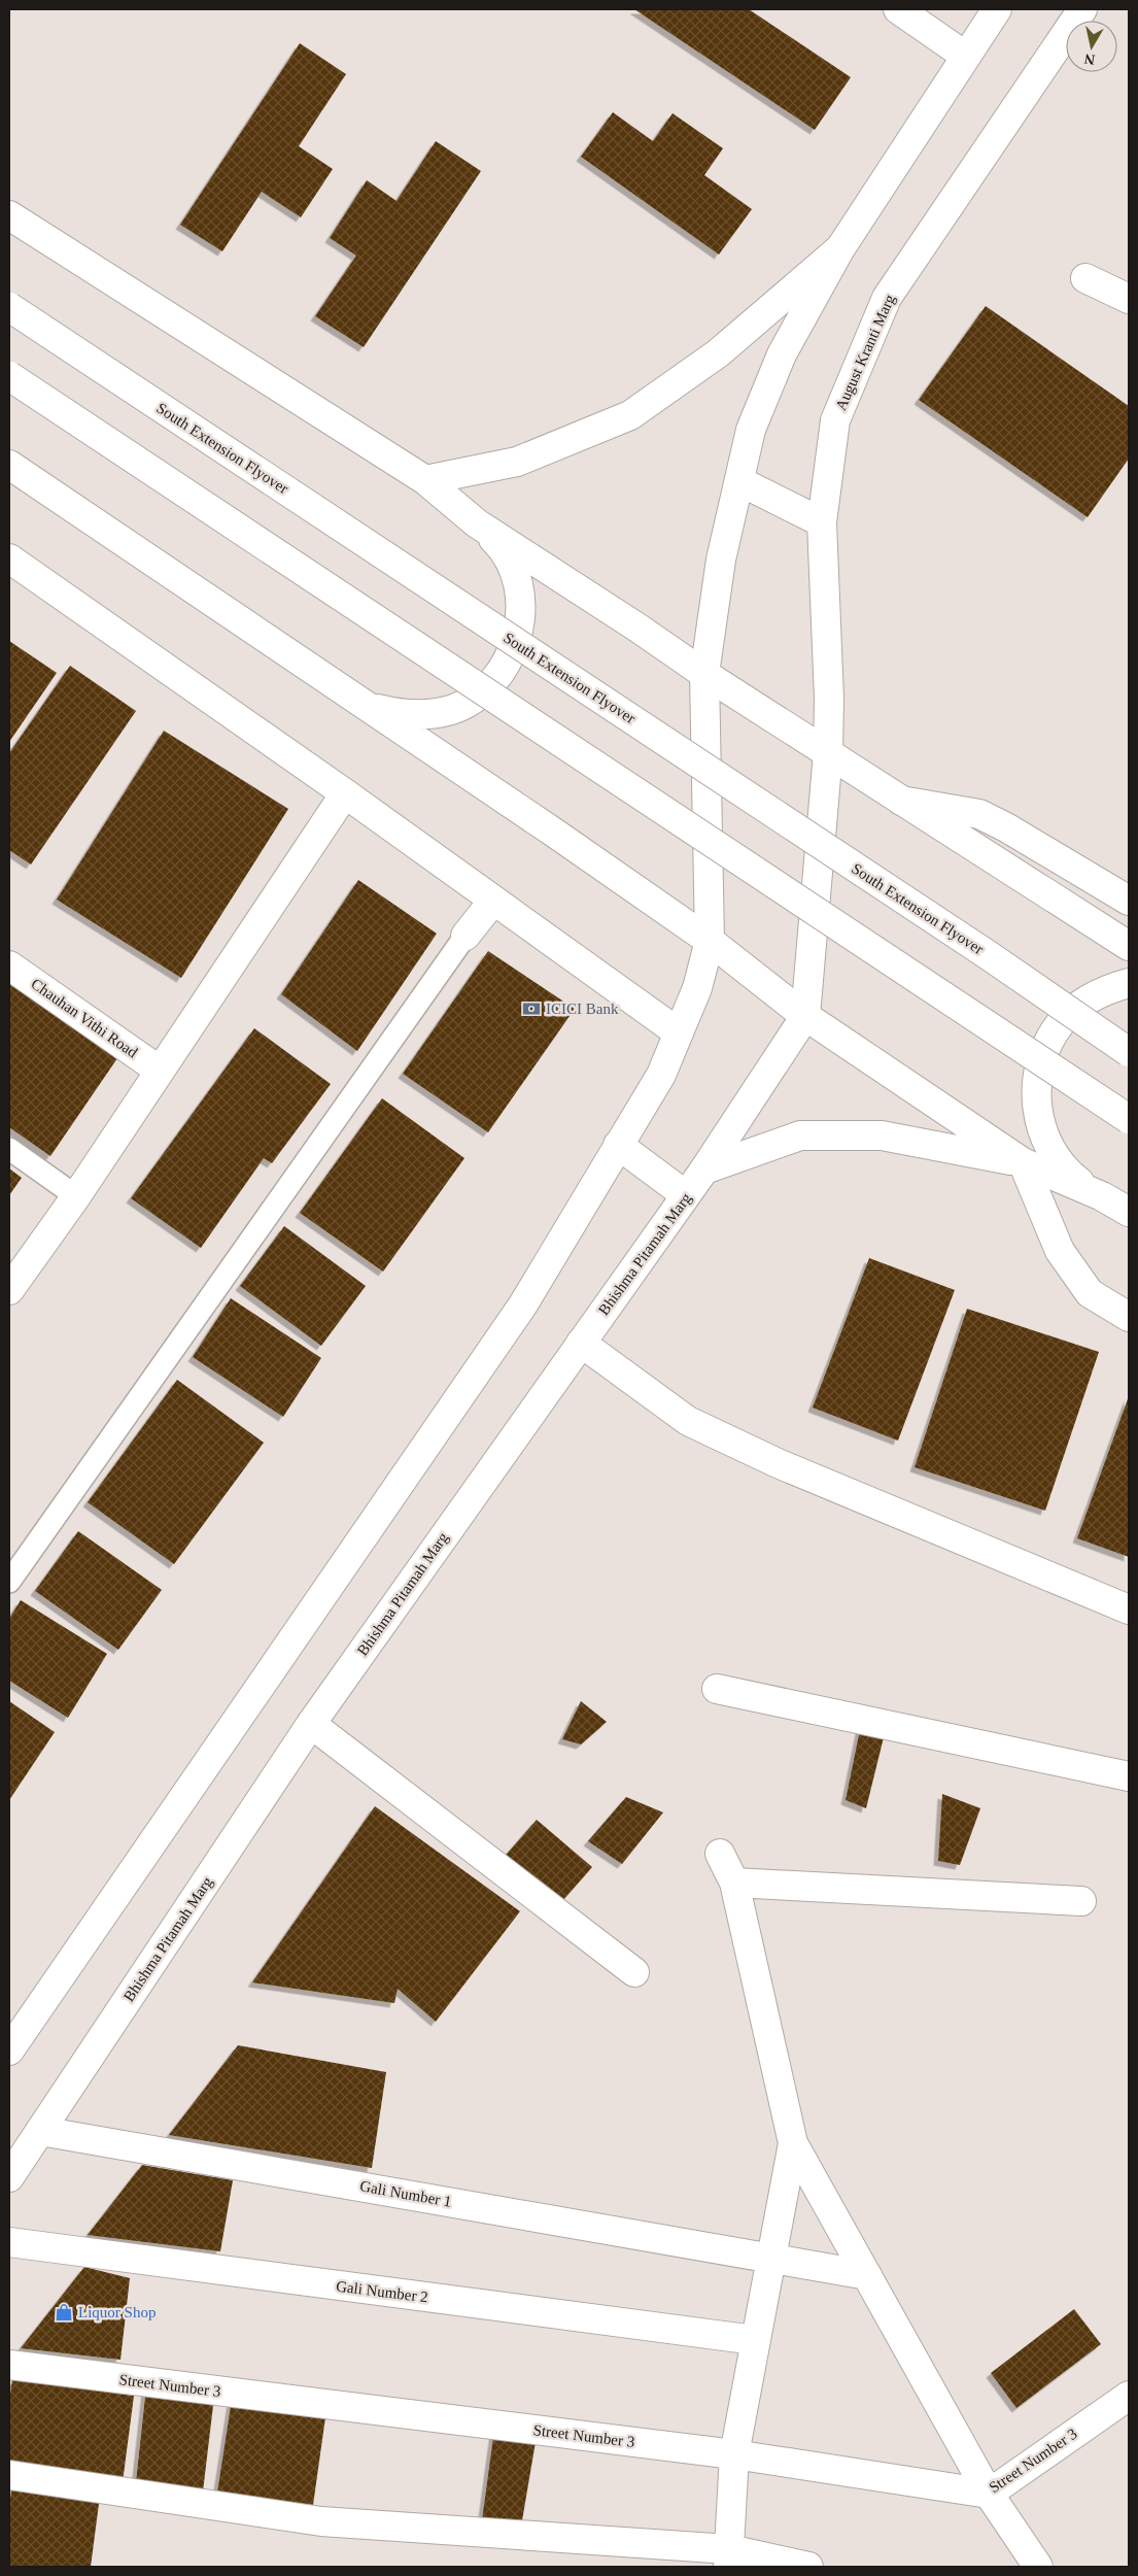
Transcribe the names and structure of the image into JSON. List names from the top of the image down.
{
  "streets": {
    "main road": [
      "August Kranti Marg",
      "South Extension Flyover",
      "Chauhan Vithi Road",
      "Bhishma Pitamah Marg",
      "Gali Number 1",
      "Gali Number 2",
      "Street Number 3"
    ]
  },
  "crossings": [
    ["August Kranti Marg", "Bhishma Pitamah Marg"],
    ["Bhishma Pitamah Marg", "Gali Number 1"]
  ],
  "places": {
    "bank": ["ICICI Bank"],
    "shop": ["Liquor Shop"]
  },
  "north": "bottom"
}
